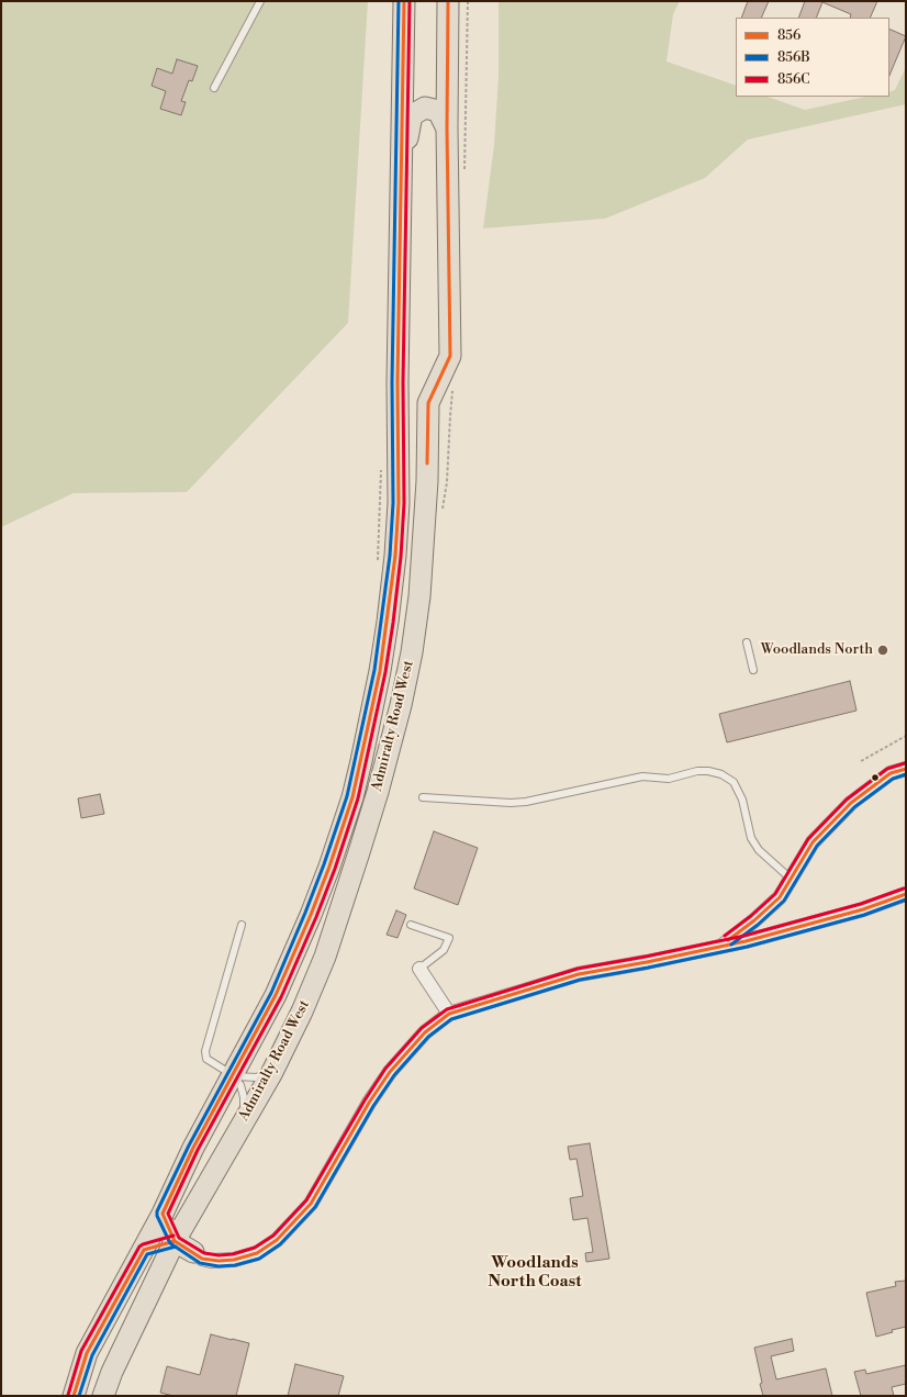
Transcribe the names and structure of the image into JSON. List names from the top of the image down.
{
  "streets": {
    "main road": ["Admiralty Road West"]
  },
  "districts": ["Woodlands North Coast"],
  "places": ["Woodlands North"],
  "lines": ["transit line 856", "transit line 856B", "transit line 856C"],
  "legend": ["856", "856B", "856C"]
}
